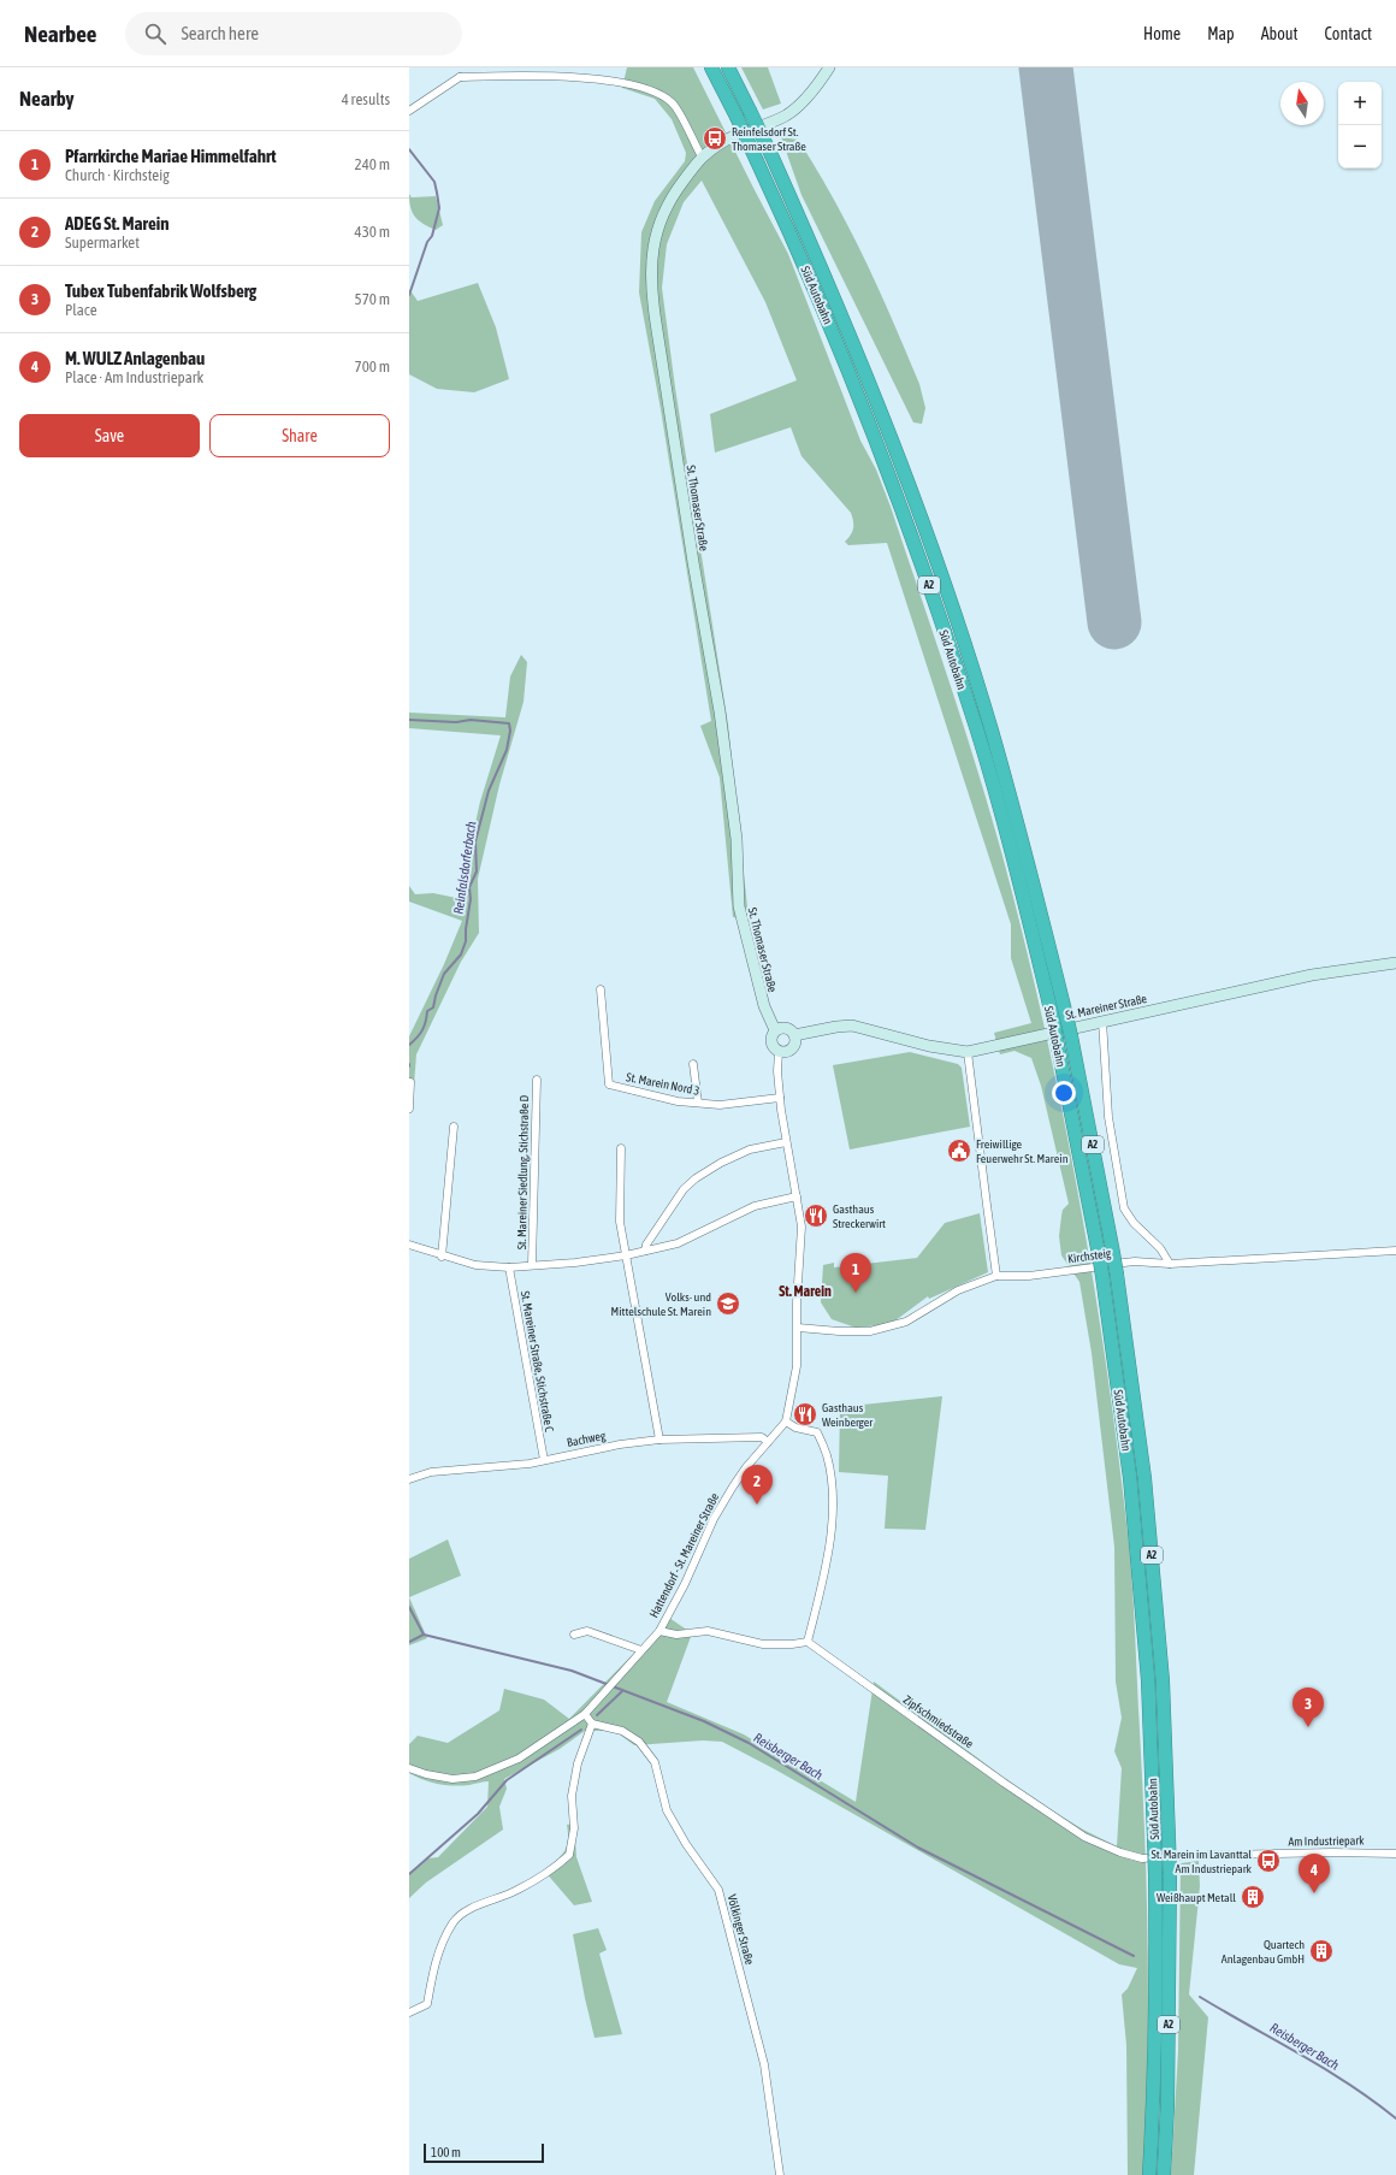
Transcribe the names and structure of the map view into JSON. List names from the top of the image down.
{
  "streets": {
    "highway": ["Süd Autobahn", "A2"],
    "main road": ["St. Thomaser Straße", "St. Mareiner Straße"],
    "street": [
      "St. Marein Nord 3",
      "Kirchsteig",
      "St. Mareiner Straße, Stichstraße C",
      "Bachweg",
      "Hattendorf - St. Mareiner Straße",
      "Zipfschmiedstraße",
      "Am Industriepark",
      "Völkinger Straße"
    ]
  },
  "crossings": [
    ["St. Thomaser Straße", "St. Mareiner Straße"],
    ["St. Mareiner Straße, Stichstraße C", "Bachweg"],
    ["Bachweg", "Hattendorf - St. Mareiner Straße"],
    ["Zipfschmiedstraße", "Am Industriepark"]
  ],
  "districts": ["St. Marein"],
  "water": ["Reinfalsdorferbach", "Reisberger Bach"],
  "places": {
    "bus stop": ["Reinfelsdorf St. Thomaser Straße", "St. Marein im Lavanttal Am Industriepark"],
    "public building": ["Freiwillige Feuerwehr St. Marein"],
    "restaurant": ["Gasthaus Streckerwirt", "Gasthaus Weinberger"],
    "school or university": ["Volks- und Mittelschule St. Marein"],
    "building": ["Weißhaupt Metall", "Quartech Anlagenbau GmbH"]
  },
  "scale_bar": "100 m",
  "north": "top",
  "page": {
    "header": "Nearbee",
    "search": "Search here",
    "nav": [
      "Home",
      "Map",
      "About",
      "Contact"
    ],
    "heading": ["Nearby", "4 results"],
    "map_buttons": ["+", "−"],
    "list": [
      {
        "mark": "1",
        "name": "Pfarrkirche Mariae Himmelfahrt",
        "note": "Church · Kirchsteig",
        "value": "240 m"
      },
      {
        "mark": "2",
        "name": "ADEG St. Marein",
        "note": "Supermarket",
        "value": "430 m"
      },
      {
        "mark": "3",
        "name": "Tubex Tubenfabrik Wolfsberg",
        "note": "Place",
        "value": "570 m"
      },
      {
        "mark": "4",
        "name": "M. WULZ Anlagenbau",
        "note": "Place · Am Industriepark",
        "value": "700 m"
      }
    ],
    "buttons": ["Save", "Share"],
    "pins": [
      "1",
      "2",
      "3",
      "4"
    ],
    "scale": "100 m"
  }
}
